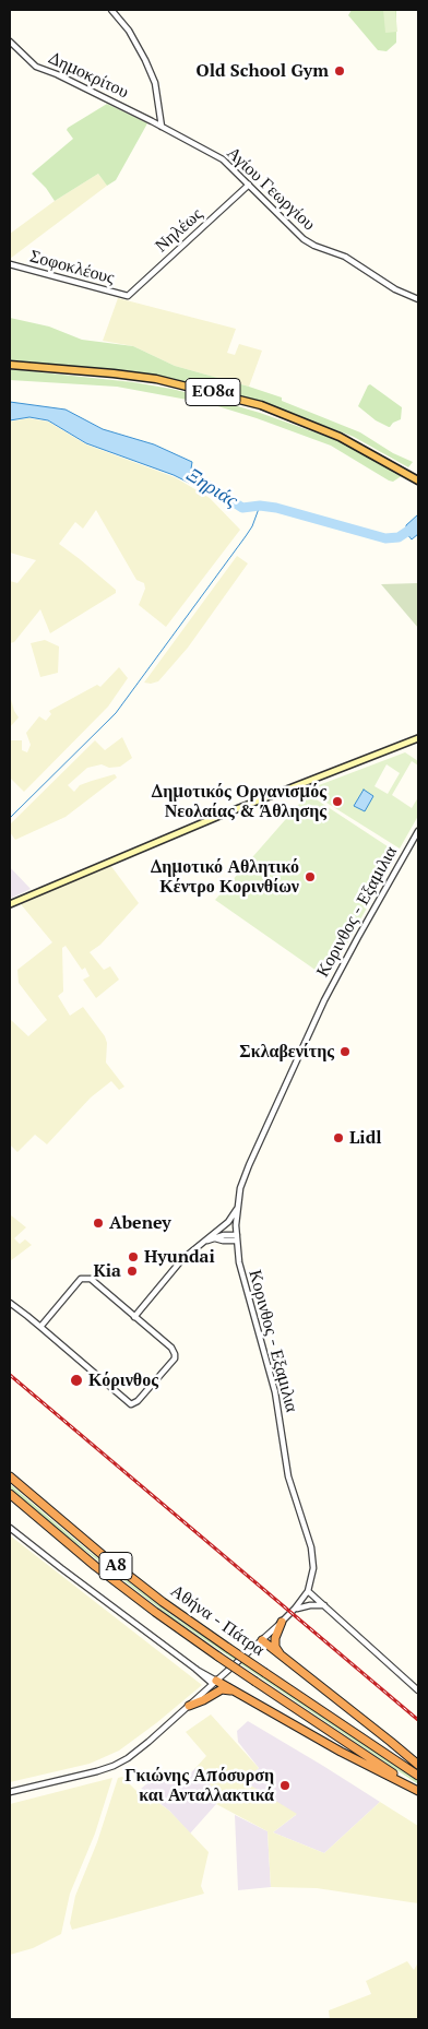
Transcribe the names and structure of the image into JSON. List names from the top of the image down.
{
  "streets": {
    "highway": ["ΕΟ8α", "Α8", "Αθήνα - Πάτρα"],
    "street": [
      "Δημοκρίτου",
      "Αγίου Γεωργίου",
      "Νηλέως",
      "Σοφοκλέους",
      "Κορινθος - Εξαμιλια"
    ]
  },
  "crossings": [
    ["Δημοκρίτου", "Αγίου Γεωργίου"],
    ["Αγίου Γεωργίου", "Νηλέως"],
    ["Νηλέως", "Σοφοκλέους"]
  ],
  "water": ["Ξηριάς"],
  "places": [
    "Old School Gym",
    "Δημοτικός Οργανισμός Νεολαίας & Άθλησης",
    "Δημοτικό Αθλητικό Κέντρο Κορινθίων",
    "Σκλαβενίτης",
    "Lidl",
    "Abeney",
    "Hyundai",
    "Kia",
    "Κόρινθος",
    "Γκιώνης Απόσυρση και Ανταλλακτικά"
  ]
}
